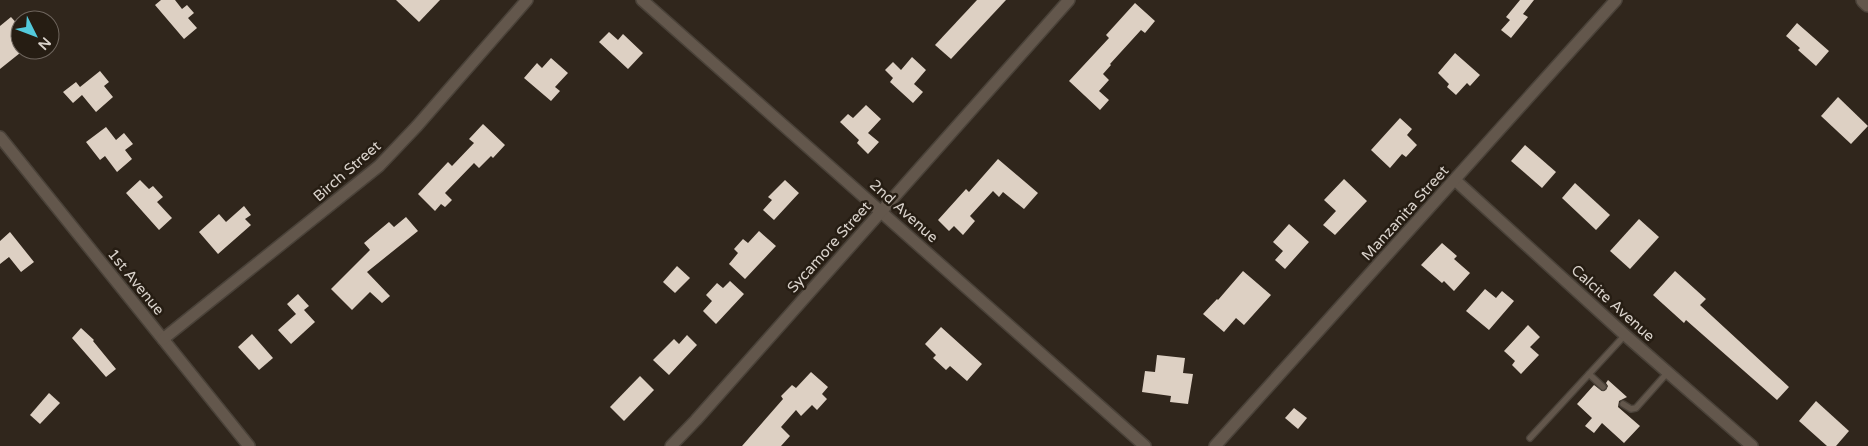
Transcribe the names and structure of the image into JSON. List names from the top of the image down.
{
  "streets": {
    "street": [
      "Birch Street",
      "2nd Avenue",
      "Manzanita Street",
      "Sycamore Street",
      "1st Avenue",
      "Calcite Avenue"
    ]
  },
  "crossings": [
    ["Birch Street", "1st Avenue"],
    ["2nd Avenue", "Sycamore Street"],
    ["Manzanita Street", "Calcite Avenue"]
  ],
  "north": "bottom right"
}
